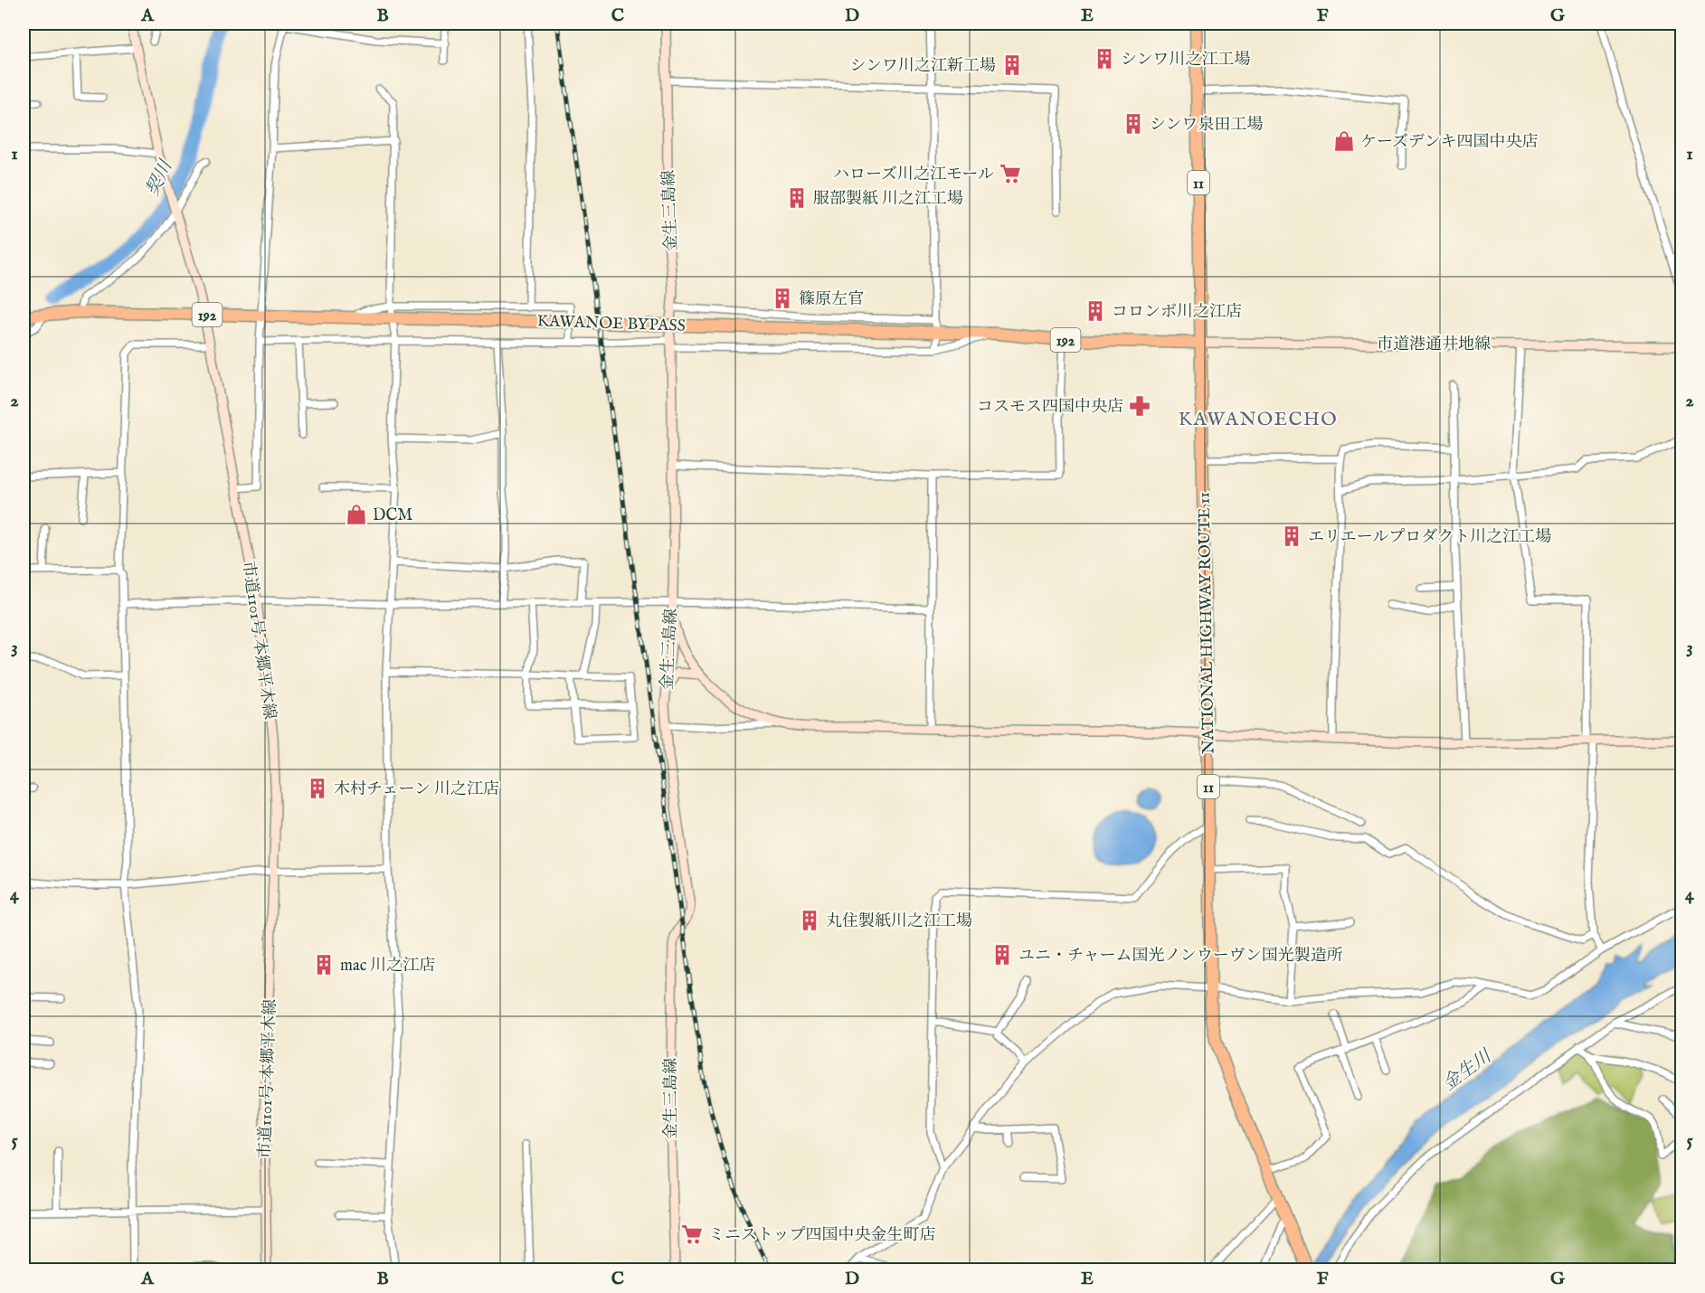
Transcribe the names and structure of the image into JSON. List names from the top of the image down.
{
  "streets": {
    "highway": [
      "11",
      "192",
      "KAWANOE BYPASS",
      "NATIONAL HIGHWAY ROUTE 11"
    ],
    "street": ["金生三島線", "市道港通井地線", "市道1101号 本郷平木線"]
  },
  "crossings": [
    ["KAWANOE BYPASS", "市道港通井地線"],
    ["KAWANOE BYPASS", "NATIONAL HIGHWAY ROUTE 11"],
    ["KAWANOE BYPASS", "市道1101号 本郷平木線"],
    ["市道港通井地線", "NATIONAL HIGHWAY ROUTE 11"]
  ],
  "districts": ["KAWANOECHO"],
  "water": ["契川", "金生川"],
  "places": {
    "building": [
      "シンワ川之江工場",
      "シンワ川之江新工場",
      "シンワ泉田工場",
      "服部製紙 川之江工場",
      "篠原左官",
      "コロンボ川之江店",
      "エリエールプロダクト川之江工場",
      "木村チェーン 川之江店",
      "丸住製紙川之江工場",
      "ユニ・チャーム国光ノンウーヴン国光製造所",
      "mac 川之江店"
    ],
    "shop": ["ケーズデンキ四国中央店", "DCM"],
    "supermarket": ["ハローズ川之江モール", "ミニストップ四国中央金生町店"],
    "pharmacy": ["コスモス四国中央店"]
  },
  "grid": {
    "columns": [
      "A",
      "B",
      "C",
      "D",
      "E",
      "F",
      "G"
    ],
    "rows": [
      "1",
      "2",
      "3",
      "4",
      "5"
    ]
  }
}
